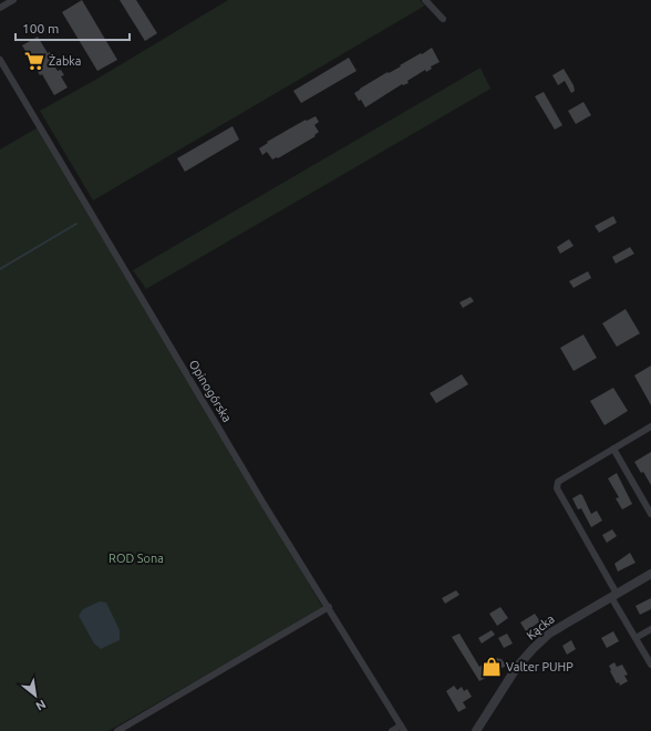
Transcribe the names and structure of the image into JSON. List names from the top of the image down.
{
  "streets": {
    "street": ["Opinogórska", "Kącka"]
  },
  "parks": ["ROD Sona"],
  "places": {
    "supermarket": ["Żabka"],
    "shop": ["Valter PUHP"]
  },
  "scale_bar": "100 m",
  "north": "bottom right"
}
